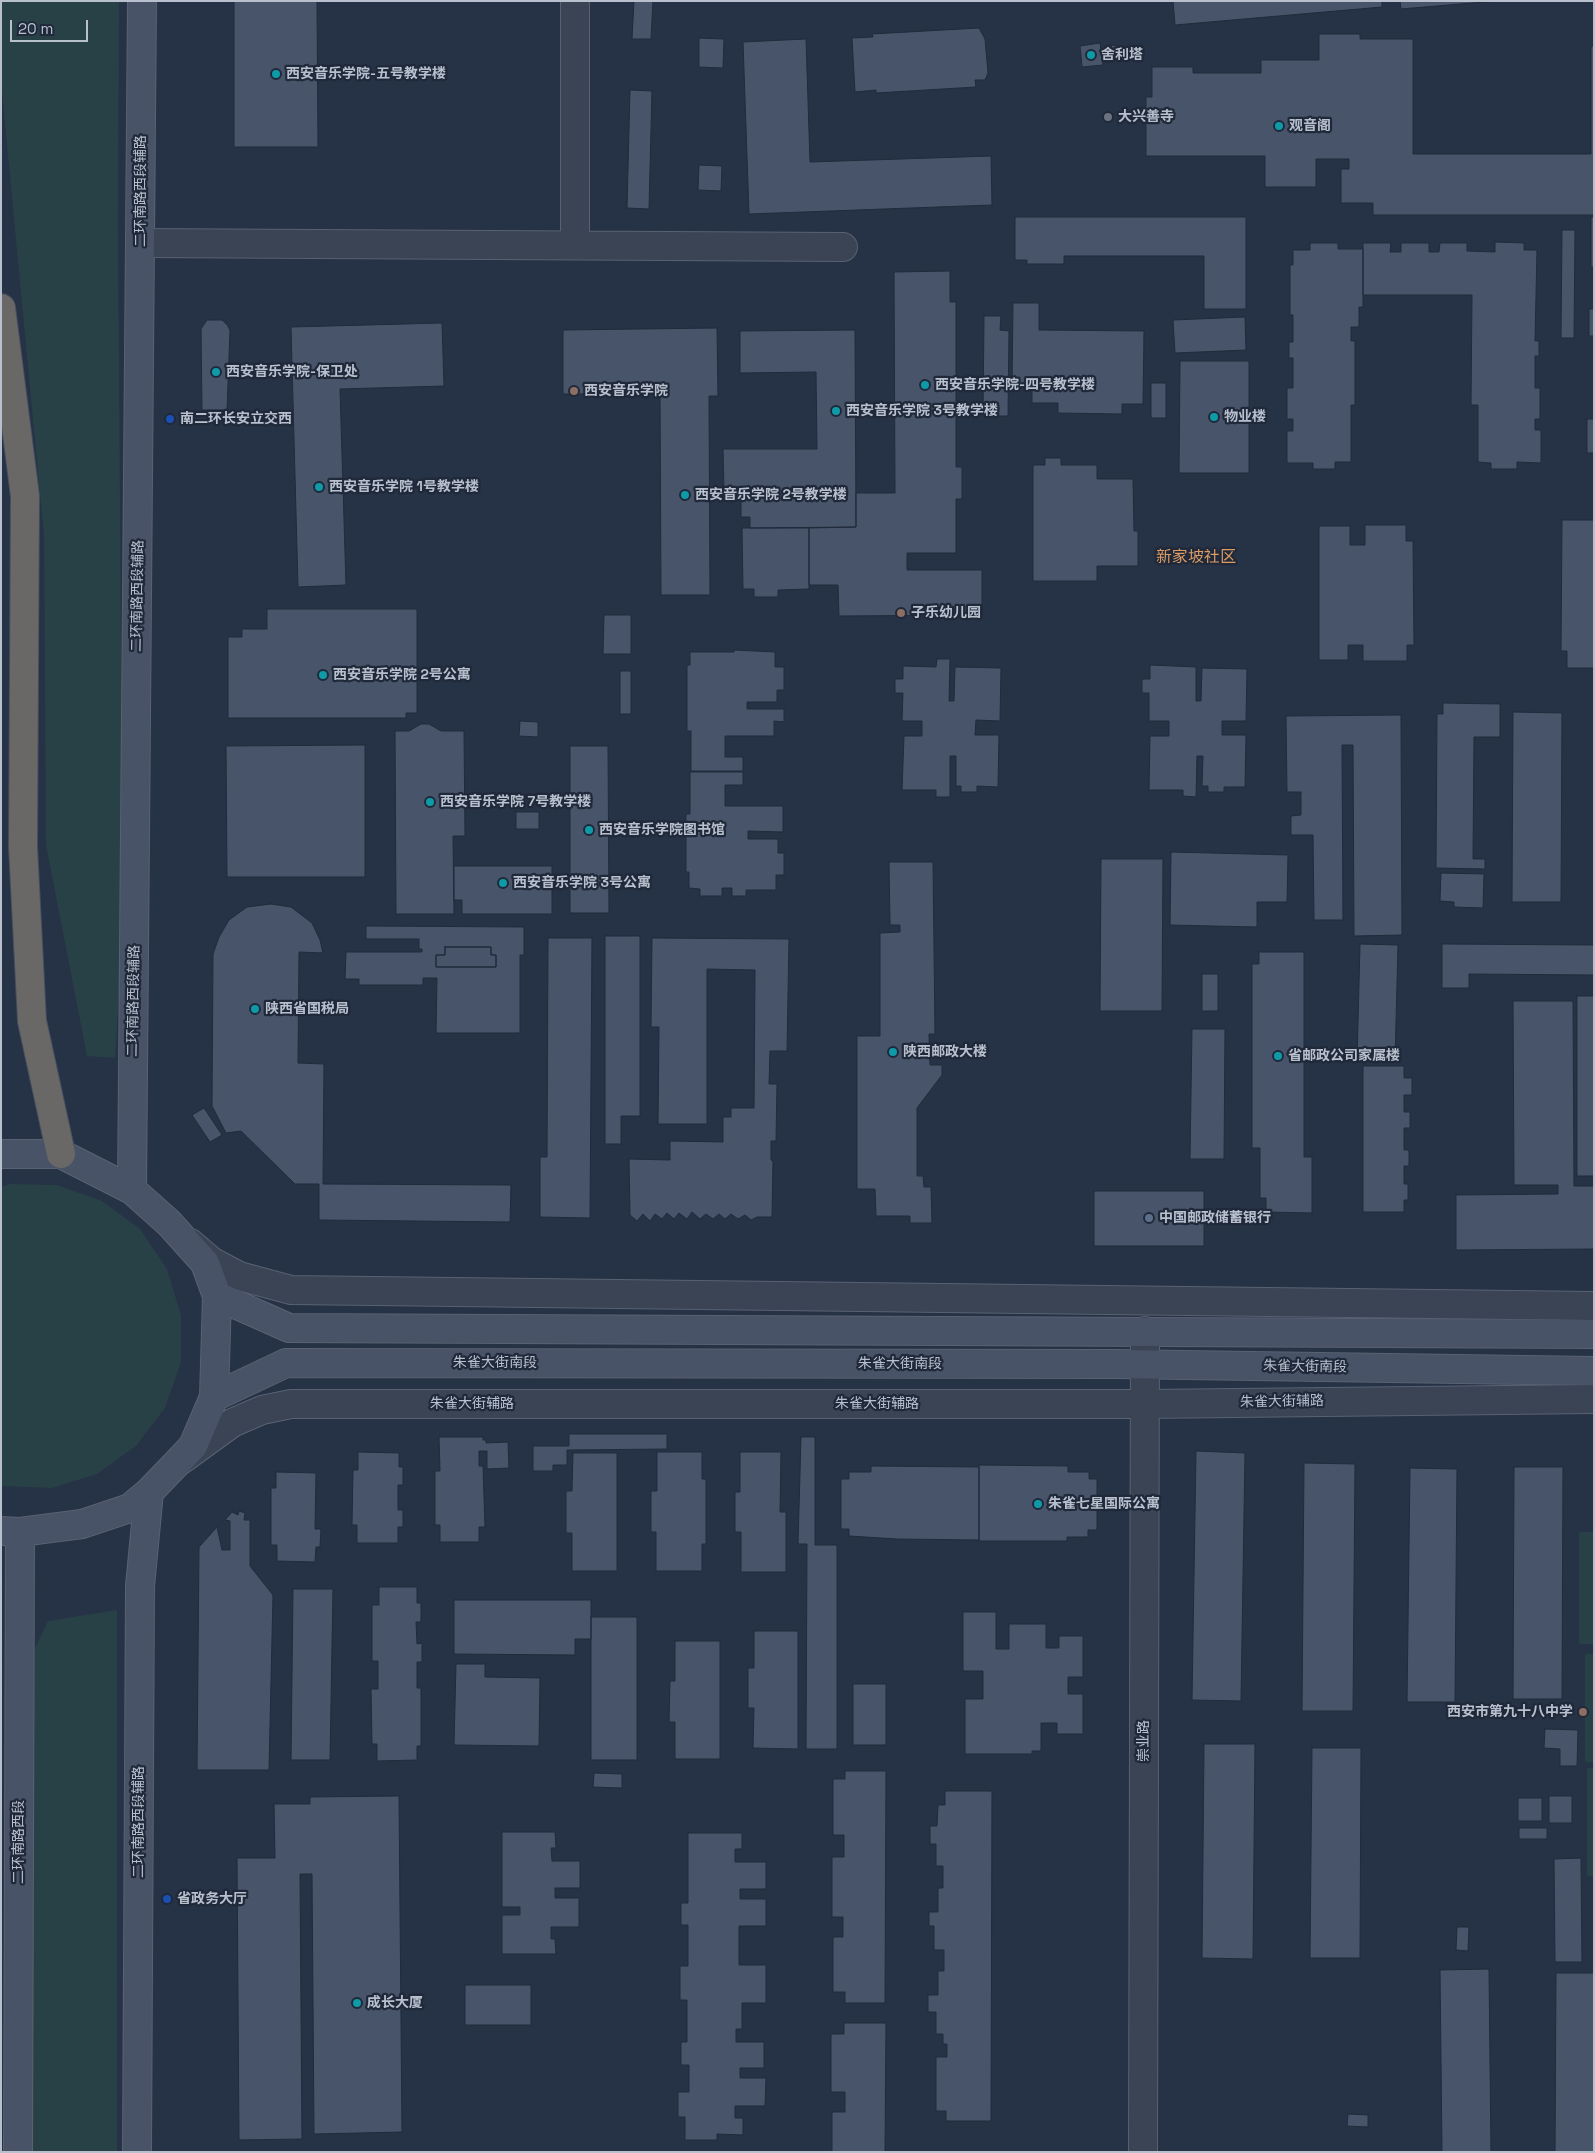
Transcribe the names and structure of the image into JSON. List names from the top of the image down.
{
  "streets": {
    "main road": ["二环南路西段辅路", "朱雀大街南段", "二环南路西段"],
    "street": ["朱雀大街辅路", "崇业路"]
  },
  "crossings": [
    ["朱雀大街南段", "崇业路"],
    ["朱雀大街辅路", "崇业路"]
  ],
  "districts": ["新家坡社区"],
  "places": [
    "舍利塔",
    "西安音乐学院-五号教学楼",
    "大兴善寺",
    "观音阁",
    "西安音乐学院-保卫处",
    "西安音乐学院-四号教学楼",
    "西安音乐学院",
    "西安音乐学院 3号教学楼",
    "物业楼",
    "南二环长安立交西",
    "西安音乐学院 1号教学楼",
    "西安音乐学院 2号教学楼",
    "子乐幼儿园",
    "西安音乐学院 2号公寓",
    "西安音乐学院 7号教学楼",
    "西安音乐学院图书馆",
    "西安音乐学院 3号公寓",
    "陕西省国税局",
    "陕西邮政大楼",
    "省邮政公司家属楼",
    "中国邮政储蓄银行",
    "朱雀七星国际公寓",
    "西安市第九十八中学",
    "省政务大厅",
    "成长大厦"
  ],
  "scale_bar": "20 m"
}
